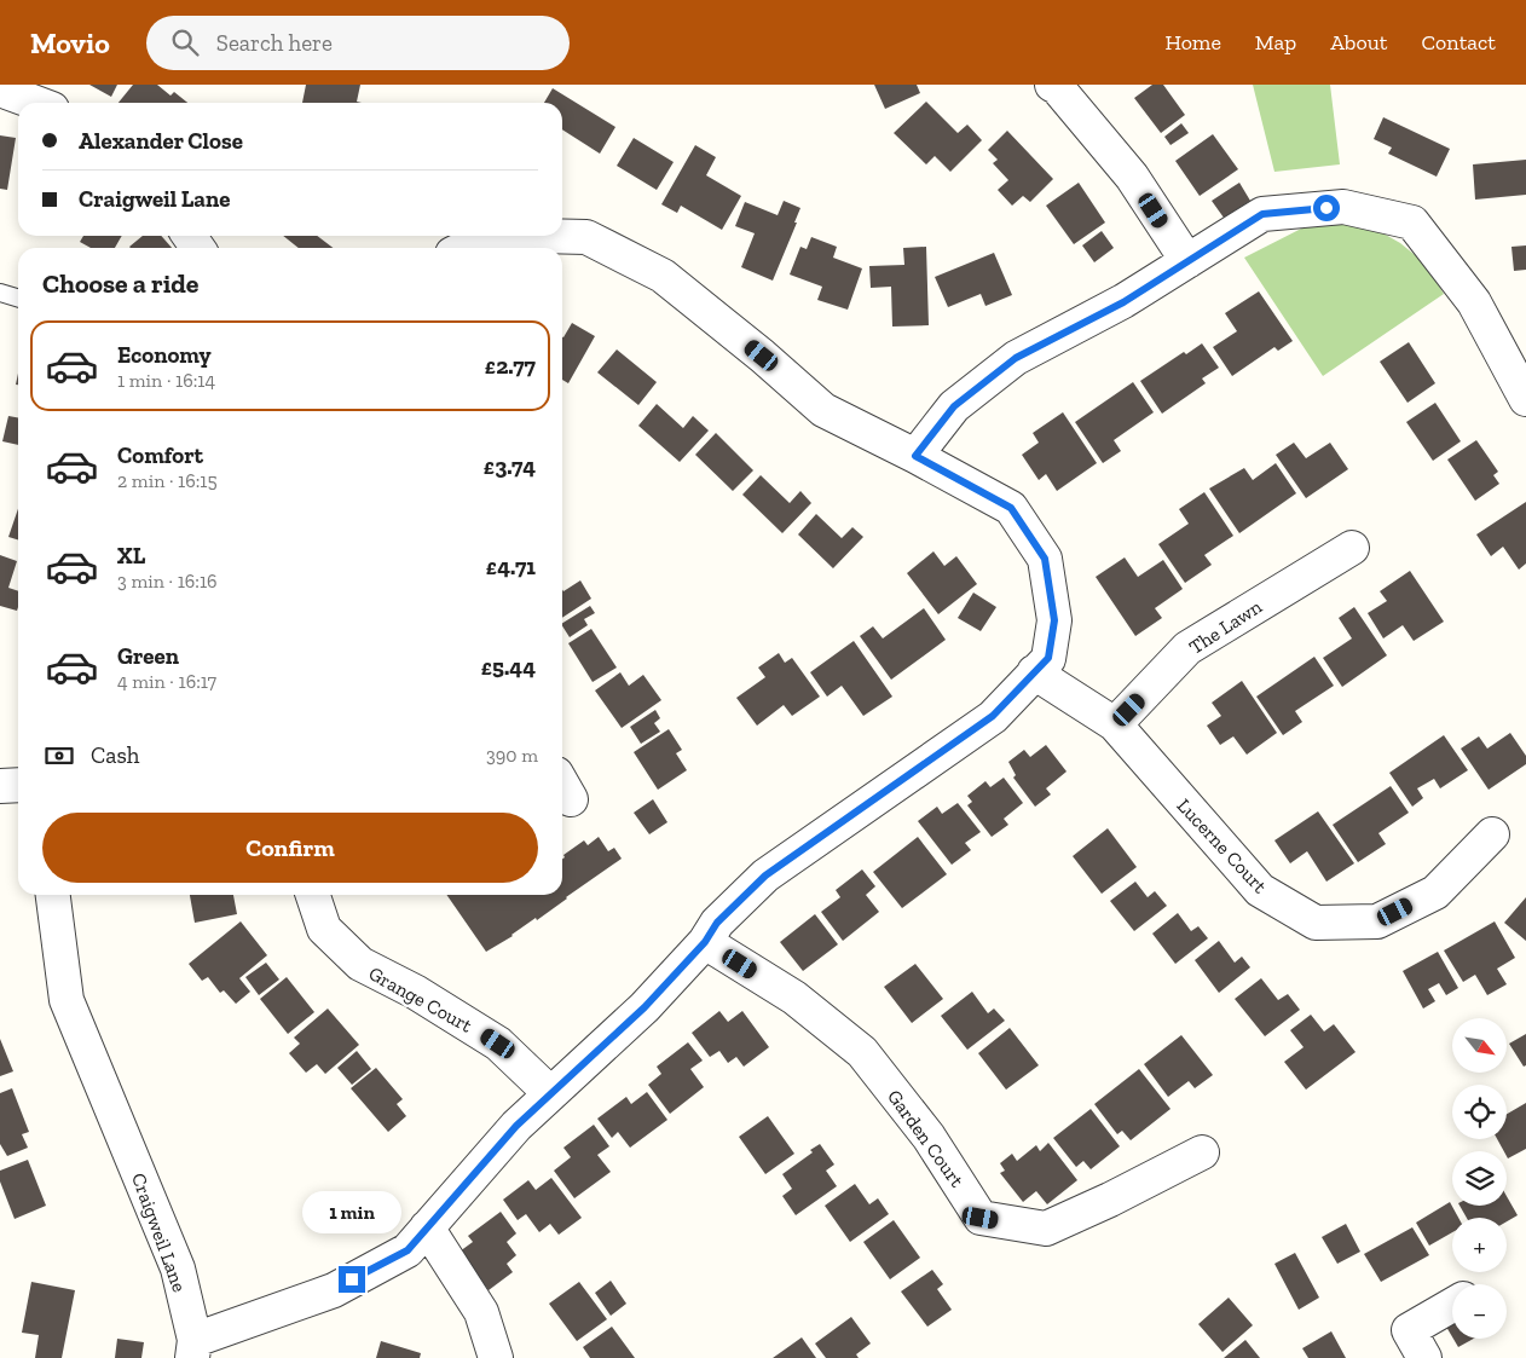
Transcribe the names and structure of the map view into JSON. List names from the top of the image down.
{
  "streets": {
    "street": [
      "The Lawn",
      "Lucerne Court",
      "Grange Court",
      "Garden Court",
      "Craigweil Lane"
    ]
  },
  "crossings": [
    ["The Lawn", "Lucerne Court"],
    ["Lucerne Court", "Craigweil Lane"],
    ["Grange Court", "Craigweil Lane"],
    ["Garden Court", "Craigweil Lane"]
  ],
  "north": "bottom right",
  "page": {
    "header": "Movio",
    "search": "Search here",
    "nav": [
      "Home",
      "Map",
      "About",
      "Contact"
    ],
    "banner": ["Alexander Close", "Craigweil Lane"],
    "heading": "Choose a ride",
    "list": [
      {
        "name": "Economy",
        "note": "1 min · 16:14",
        "value": "£2.77"
      },
      {
        "name": "Comfort",
        "note": "2 min · 16:15",
        "value": "£3.74"
      },
      {
        "name": "XL",
        "note": "3 min · 16:16",
        "value": "£4.71"
      },
      {
        "name": "Green",
        "note": "4 min · 16:17",
        "value": "£5.44"
      }
    ],
    "pay": ["Cash", "390 m"],
    "buttons": "Confirm",
    "map_buttons": ["+", "−"],
    "bubble": "1 min"
  }
}
